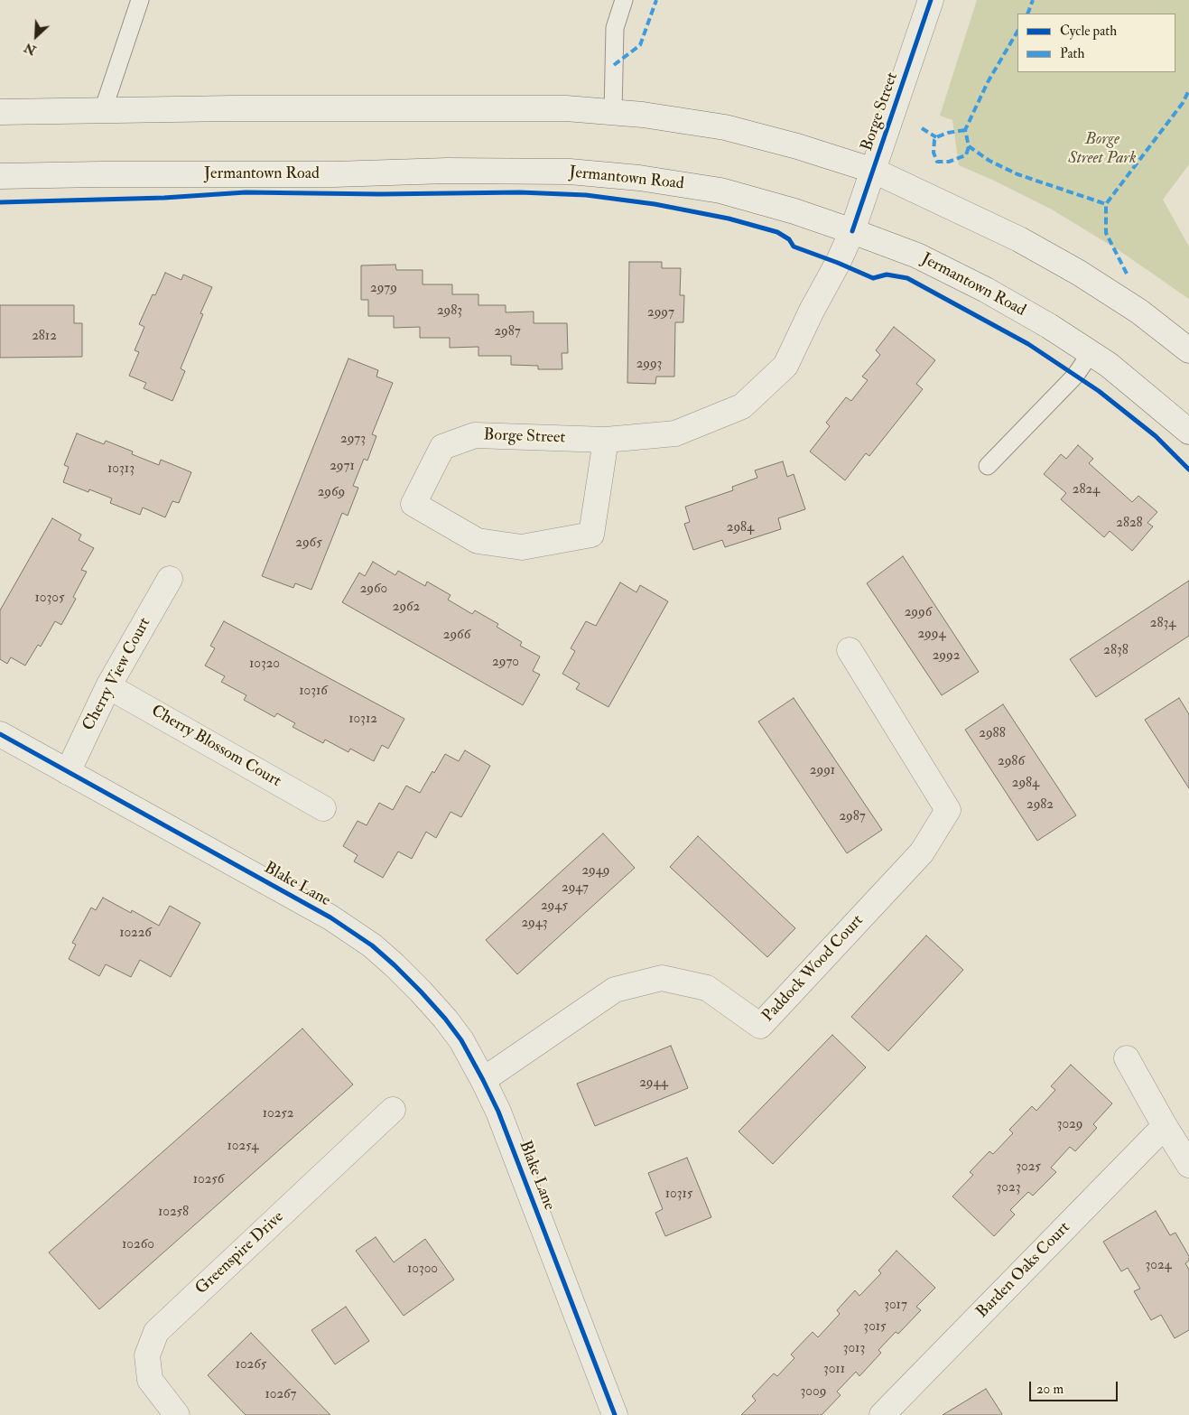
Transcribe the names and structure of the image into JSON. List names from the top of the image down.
{
  "streets": {
    "street": [
      "Borge Street",
      "Jermantown Road",
      "Cherry View Court",
      "Cherry Blossom Court",
      "Blake Lane",
      "Paddock Wood Court",
      "Greenspire Drive",
      "Barden Oaks Court"
    ]
  },
  "crossings": [
    ["Borge Street", "Jermantown Road"],
    ["Cherry View Court", "Cherry Blossom Court"],
    ["Cherry View Court", "Blake Lane"],
    ["Blake Lane", "Paddock Wood Court"]
  ],
  "parks": ["Borge Street Park"],
  "house_numbers": [
    "2979",
    "2983",
    "2997",
    "2987",
    "2812",
    "2993",
    "2973",
    "2971",
    "10313",
    "2824",
    "2969",
    "2828",
    "2984",
    "2965",
    "2960",
    "10305",
    "2962",
    "2996",
    "2834",
    "2994",
    "2966",
    "2838",
    "2992",
    "2970",
    "10320",
    "10316",
    "10312",
    "2988",
    "2986",
    "2991",
    "2984",
    "2982",
    "2987",
    "2949",
    "2947",
    "2945",
    "2943",
    "10226",
    "2944",
    "10252",
    "3029",
    "10254",
    "3025",
    "10256",
    "3023",
    "10315",
    "10258",
    "10260",
    "3024",
    "10300",
    "3017",
    "3015",
    "3013",
    "10265",
    "3011",
    "3009",
    "10267"
  ],
  "legend": ["Cycle path", "Path"],
  "scale_bar": "20 m",
  "north": "bottom left"
}
